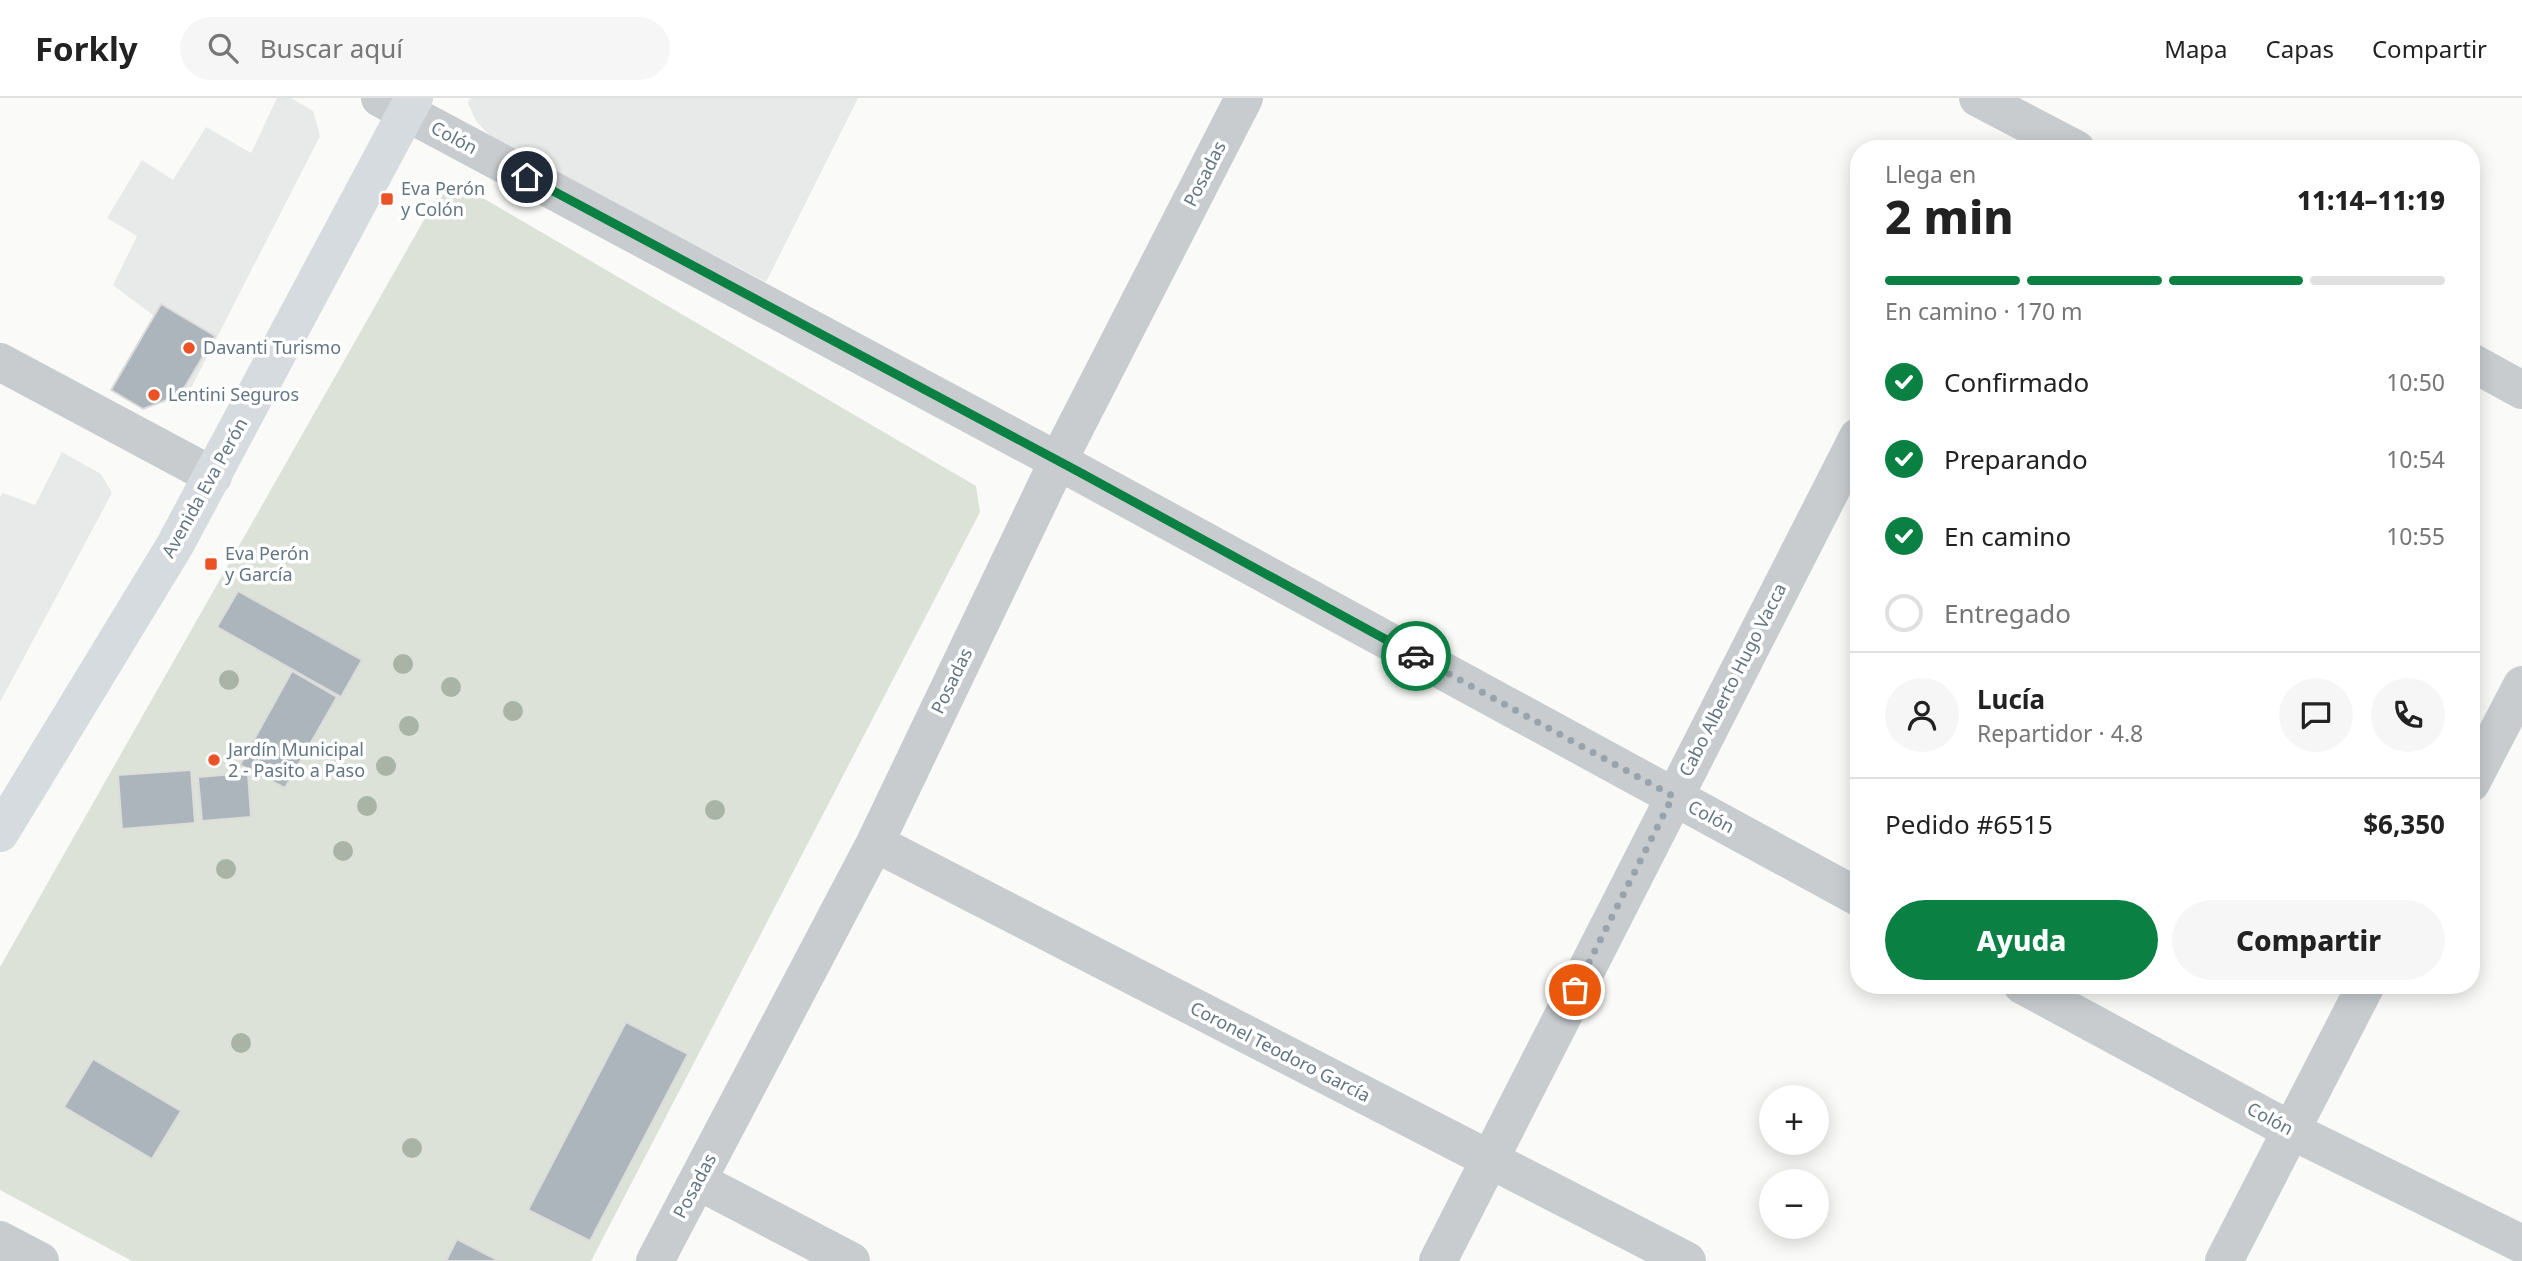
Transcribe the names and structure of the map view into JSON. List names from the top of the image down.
{
  "streets": {
    "main road": ["Avenida Eva Perón"],
    "street": [
      "Colón",
      "Posadas",
      "Cabo Alberto Hugo Vacca",
      "Coronel Teodoro García"
    ]
  },
  "crossings": [
    ["Colón", "Posadas"],
    ["Colón", "Avenida Eva Perón"],
    ["Colón", "Cabo Alberto Hugo Vacca"],
    ["Posadas", "Coronel Teodoro García"],
    ["Cabo Alberto Hugo Vacca", "Coronel Teodoro García"]
  ],
  "places": {
    "transit": ["Eva Perón y Colón", "Eva Perón y García"],
    "other": ["Davanti Turismo", "Lentini Seguros", "Jardín Municipal 2 - Pasito a Paso"]
  },
  "page": {
    "header": "Forkly",
    "search": "Buscar aquí",
    "nav": ["Mapa", "Capas", "Compartir"],
    "heading": ["2 min", "Llega en", "11:14–11:19"],
    "panel": [
      "Lucía",
      "Repartidor · 4.8",
      "Pedido #6515",
      "$6,350"
    ],
    "bar": "En camino · 170 m",
    "list": [
      ["Confirmado", "10:50"],
      ["Preparando", "10:54"],
      ["En camino", "10:55"],
      "Entregado"
    ],
    "buttons": ["Ayuda", "Compartir"],
    "map_buttons": ["+", "−"]
  }
}
